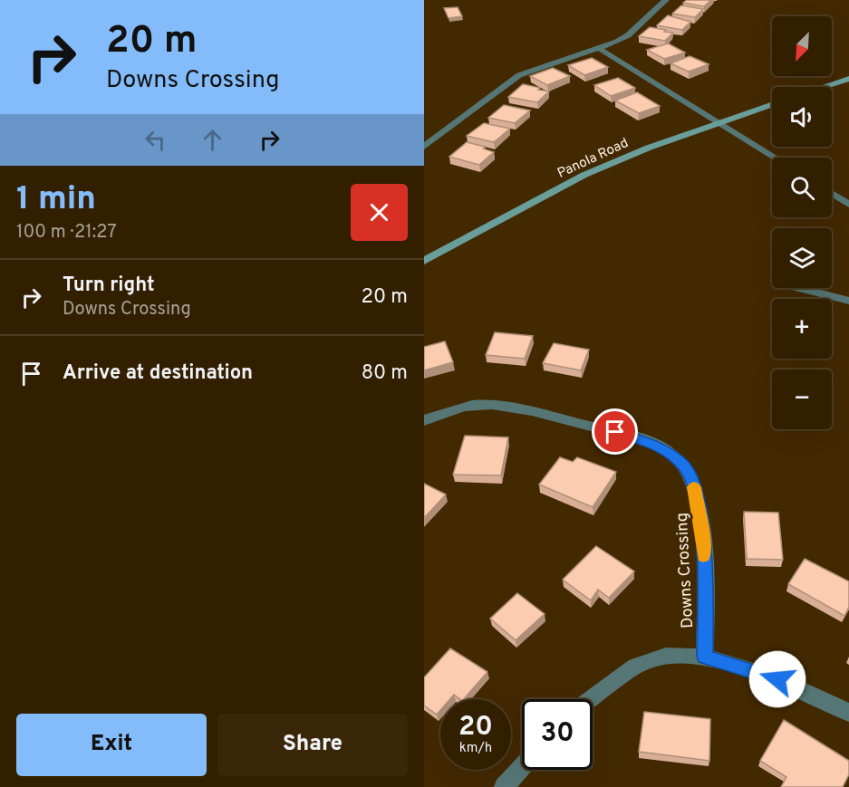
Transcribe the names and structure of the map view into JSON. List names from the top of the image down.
{
  "streets": {
    "main road": ["Panola Road"],
    "street": ["Downs Crossing"]
  },
  "north": "bottom left",
  "page": {
    "turn": ["20 m", "Downs Crossing"],
    "map_buttons": ["+", "−"],
    "heading": ["1 min", "100 m · 21:27"],
    "list": [
      {
        "name": "Turn right",
        "note": "Downs Crossing",
        "value": "20 m"
      },
      {
        "name": "Arrive at destination",
        "value": "80 m"
      }
    ],
    "speed": "20 km/h",
    "limit": "30",
    "buttons": ["Exit", "Share"]
  }
}
